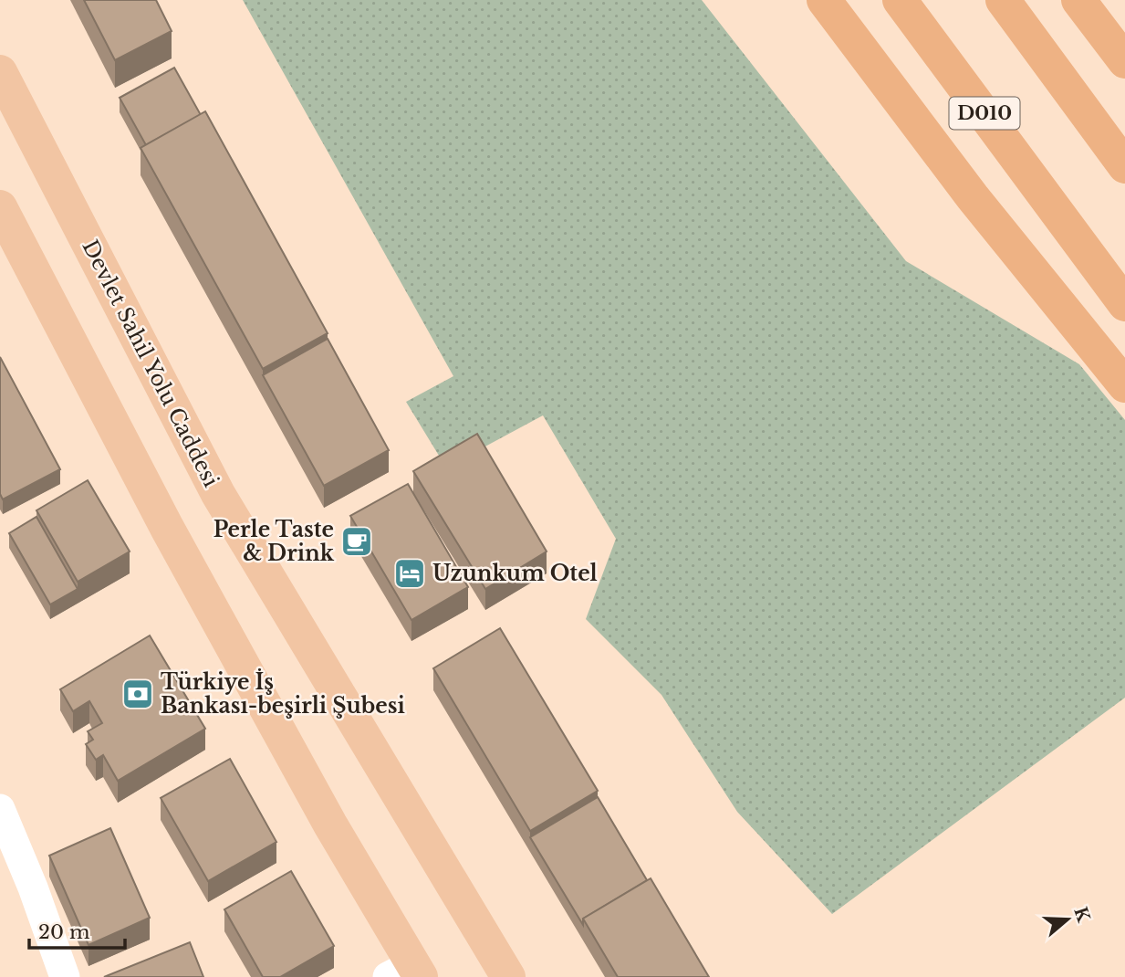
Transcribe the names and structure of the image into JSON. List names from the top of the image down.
{
  "streets": {
    "highway": ["D010"],
    "main road": ["Devlet Sahil Yolu Caddesi"]
  },
  "places": {
    "cafe": ["Perle Taste & Drink"],
    "hotel": ["Uzunkum Otel"],
    "bank": ["Türkiye İş Bankası-beşirli Şubesi"]
  },
  "scale_bar": "20 m",
  "north": "right"
}
